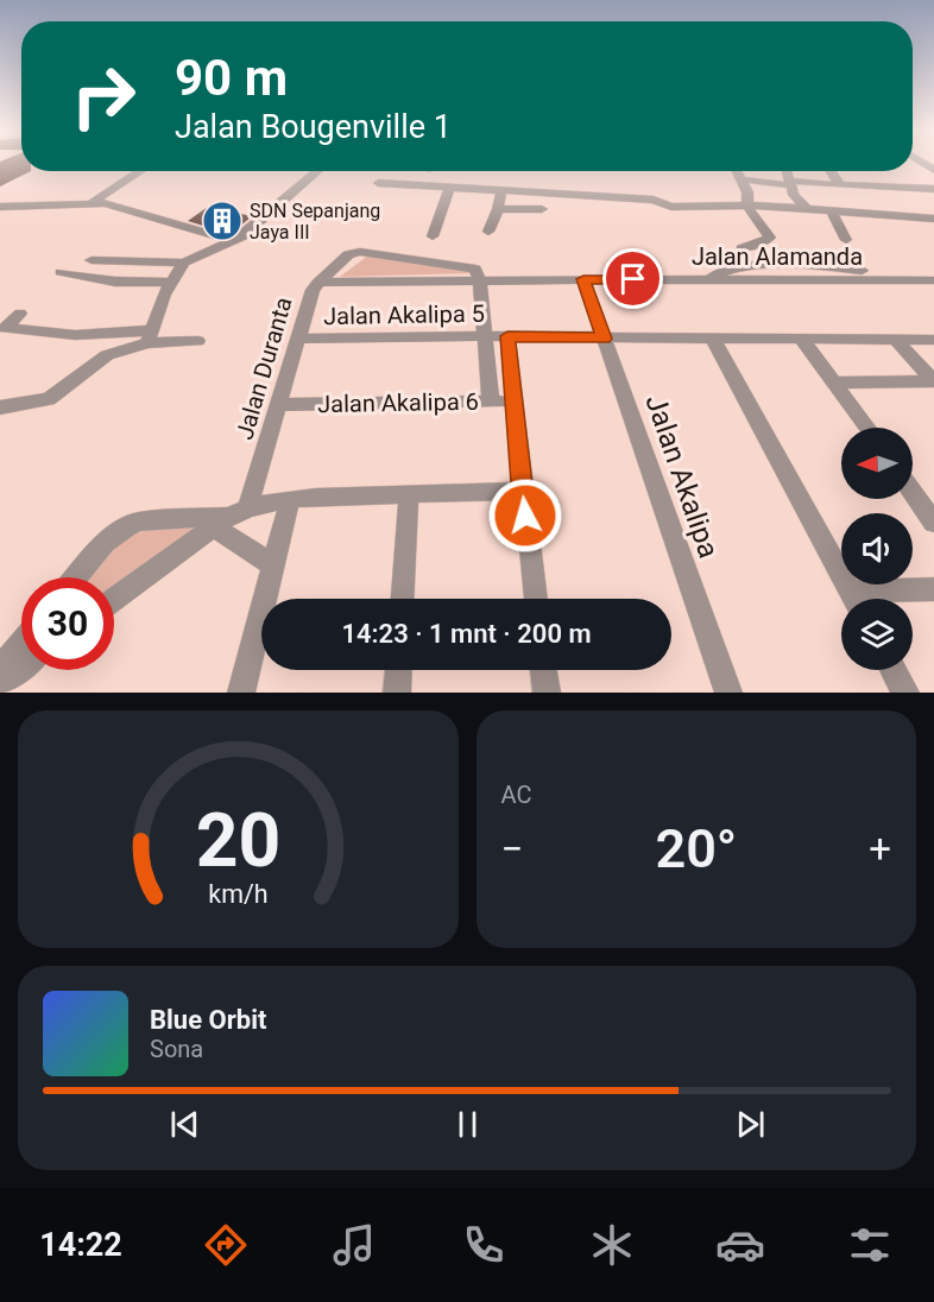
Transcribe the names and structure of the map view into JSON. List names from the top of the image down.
{
  "streets": {
    "street": [
      "Jalan Alamanda",
      "Jalan Akalipa 5",
      "Jalan Duranta",
      "Jalan Akalipa 6",
      "Jalan Akalipa"
    ]
  },
  "crossings": [
    ["Jalan Alamanda", "Jalan Duranta"],
    ["Jalan Alamanda", "Jalan Akalipa"],
    ["Jalan Akalipa 5", "Jalan Duranta"],
    ["Jalan Akalipa 5", "Jalan Akalipa"],
    ["Jalan Duranta", "Jalan Akalipa 6"],
    ["Jalan Duranta", "Jalan Akalipa"]
  ],
  "places": {
    "building": ["SDN Sepanjang Jaya III"]
  },
  "north": "left",
  "page": {
    "turn": ["90 m", "Jalan Bougenville 1"],
    "limit": "30",
    "trip": "14:23 · 1 mnt · 200 m",
    "tile": "AC",
    "heat": ["−", "20°", "+"],
    "song": ["Blue Orbit", "Sona"],
    "tabs": "14:22",
    "gauge": ["20", "km/h"]
  }
}
